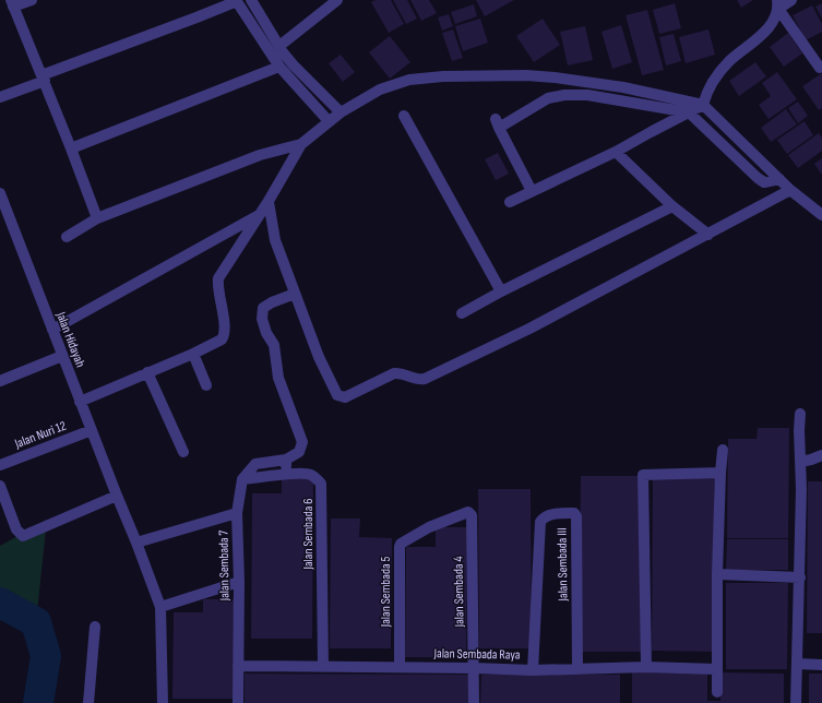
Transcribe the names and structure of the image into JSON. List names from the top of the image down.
{
  "streets": {
    "street": [
      "Jalan Hidayah",
      "Jalan Nuri 12",
      "Jalan Sembada 6",
      "Jalan Sembada III",
      "Jalan Sembada 7",
      "Jalan Sembada 5",
      "Jalan Sembada 4",
      "Jalan Sembada Raya"
    ]
  },
  "crossings": [
    ["Jalan Hidayah", "Jalan Nuri 12"],
    ["Jalan Sembada 6", "Jalan Sembada 7"],
    ["Jalan Sembada 6", "Jalan Sembada Raya"],
    ["Jalan Sembada III", "Jalan Sembada Raya"],
    ["Jalan Sembada 7", "Jalan Sembada Raya"],
    ["Jalan Sembada 5", "Jalan Sembada 4"],
    ["Jalan Sembada 5", "Jalan Sembada Raya"],
    ["Jalan Sembada 4", "Jalan Sembada Raya"]
  ]
}
